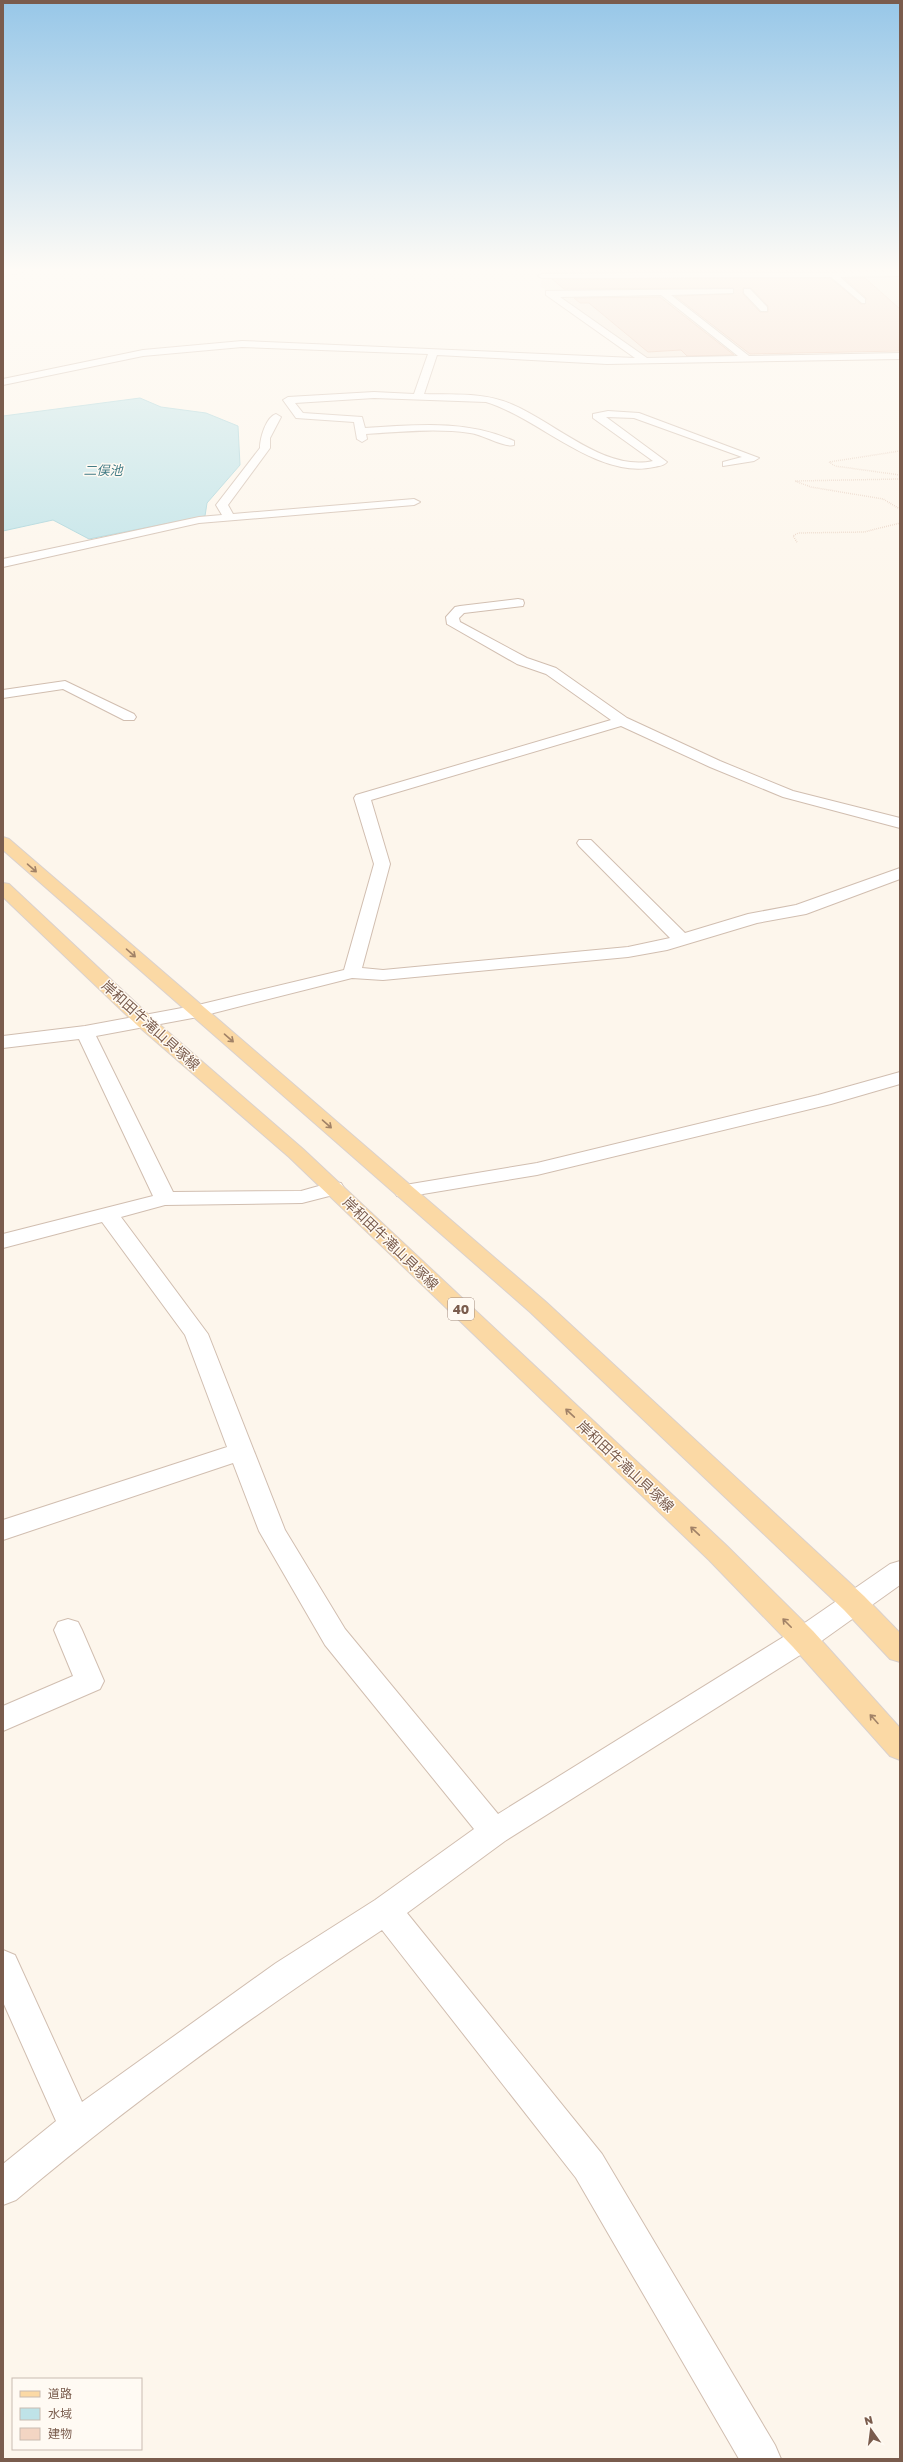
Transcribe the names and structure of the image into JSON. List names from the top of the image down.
{
  "streets": {
    "main road": ["岸和田牛滝山貝塚線", "40"]
  },
  "water": ["二俣池"],
  "legend": ["道路", "水域", "建物"],
  "north": "top"
}
